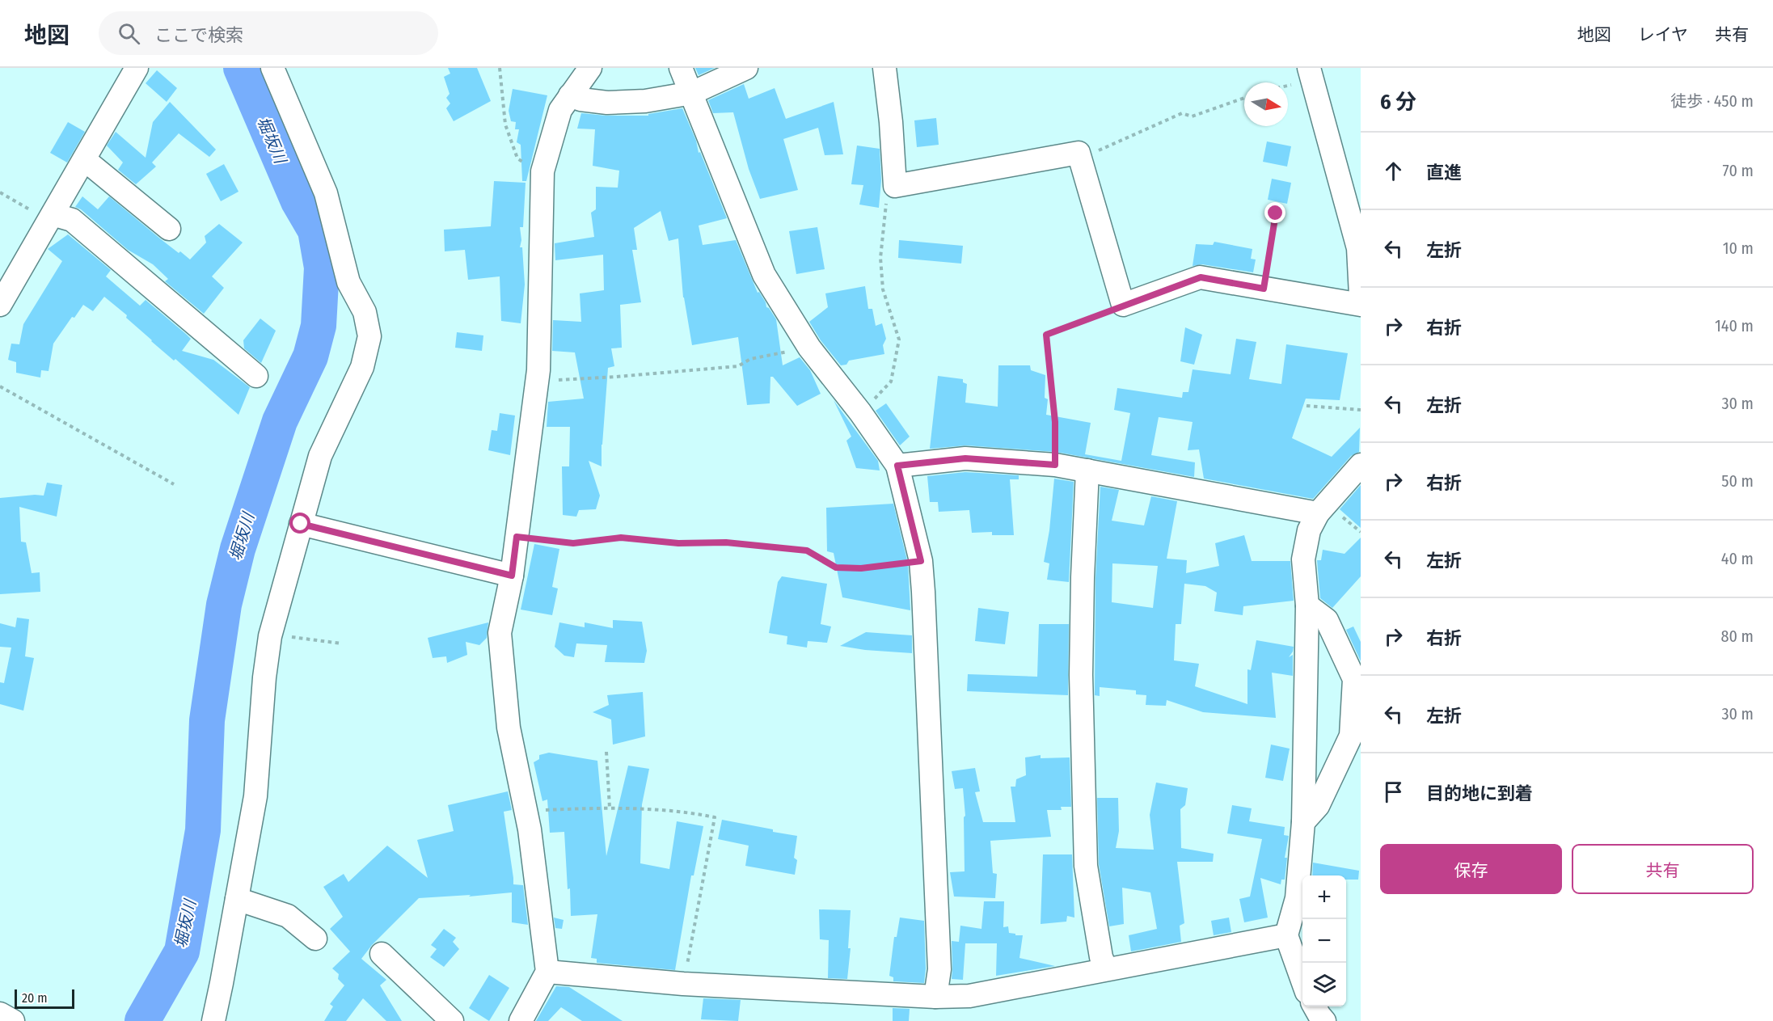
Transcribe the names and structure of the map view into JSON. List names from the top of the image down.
{
  "water": ["堀坂川"],
  "scale_bar": "20 m",
  "north": "right",
  "page": {
    "header": "地図",
    "search": "ここで検索",
    "nav": ["地図", "レイヤ", "共有"],
    "heading": ["6 分", "徒歩 · 450 m"],
    "list": [
      ["直進", "70 m"],
      ["左折", "10 m"],
      ["右折", "140 m"],
      ["左折", "30 m"],
      ["右折", "50 m"],
      ["左折", "40 m"],
      ["右折", "80 m"],
      ["左折", "30 m"],
      "目的地に到着"
    ],
    "buttons": ["保存", "共有"],
    "map_buttons": ["+", "−"],
    "scale": "20 m"
  }
}
